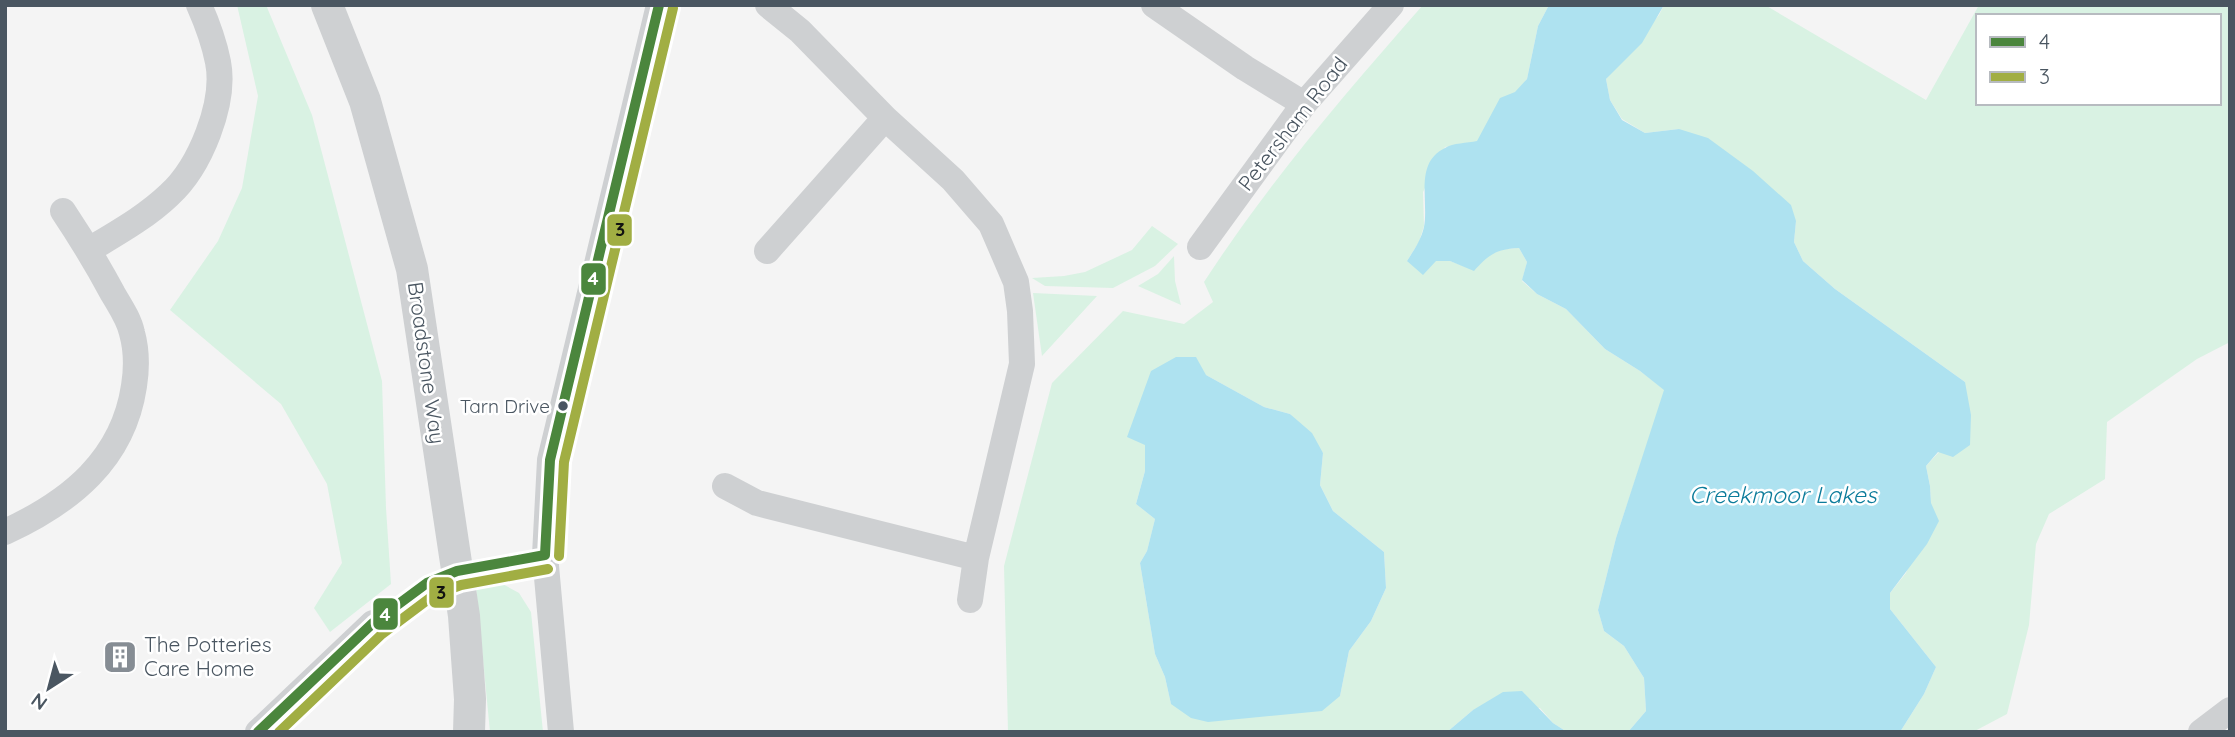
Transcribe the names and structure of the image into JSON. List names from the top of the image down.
{
  "streets": {
    "street": ["Petersham Road", "Broadstone Way"]
  },
  "water": ["Creekmoor Lakes"],
  "places": {
    "other": ["Tarn Drive"],
    "building": ["The Potteries Care Home"]
  },
  "lines": ["transit line 4", "transit line 3"],
  "legend": ["4", "3"],
  "north": "bottom left"
}
